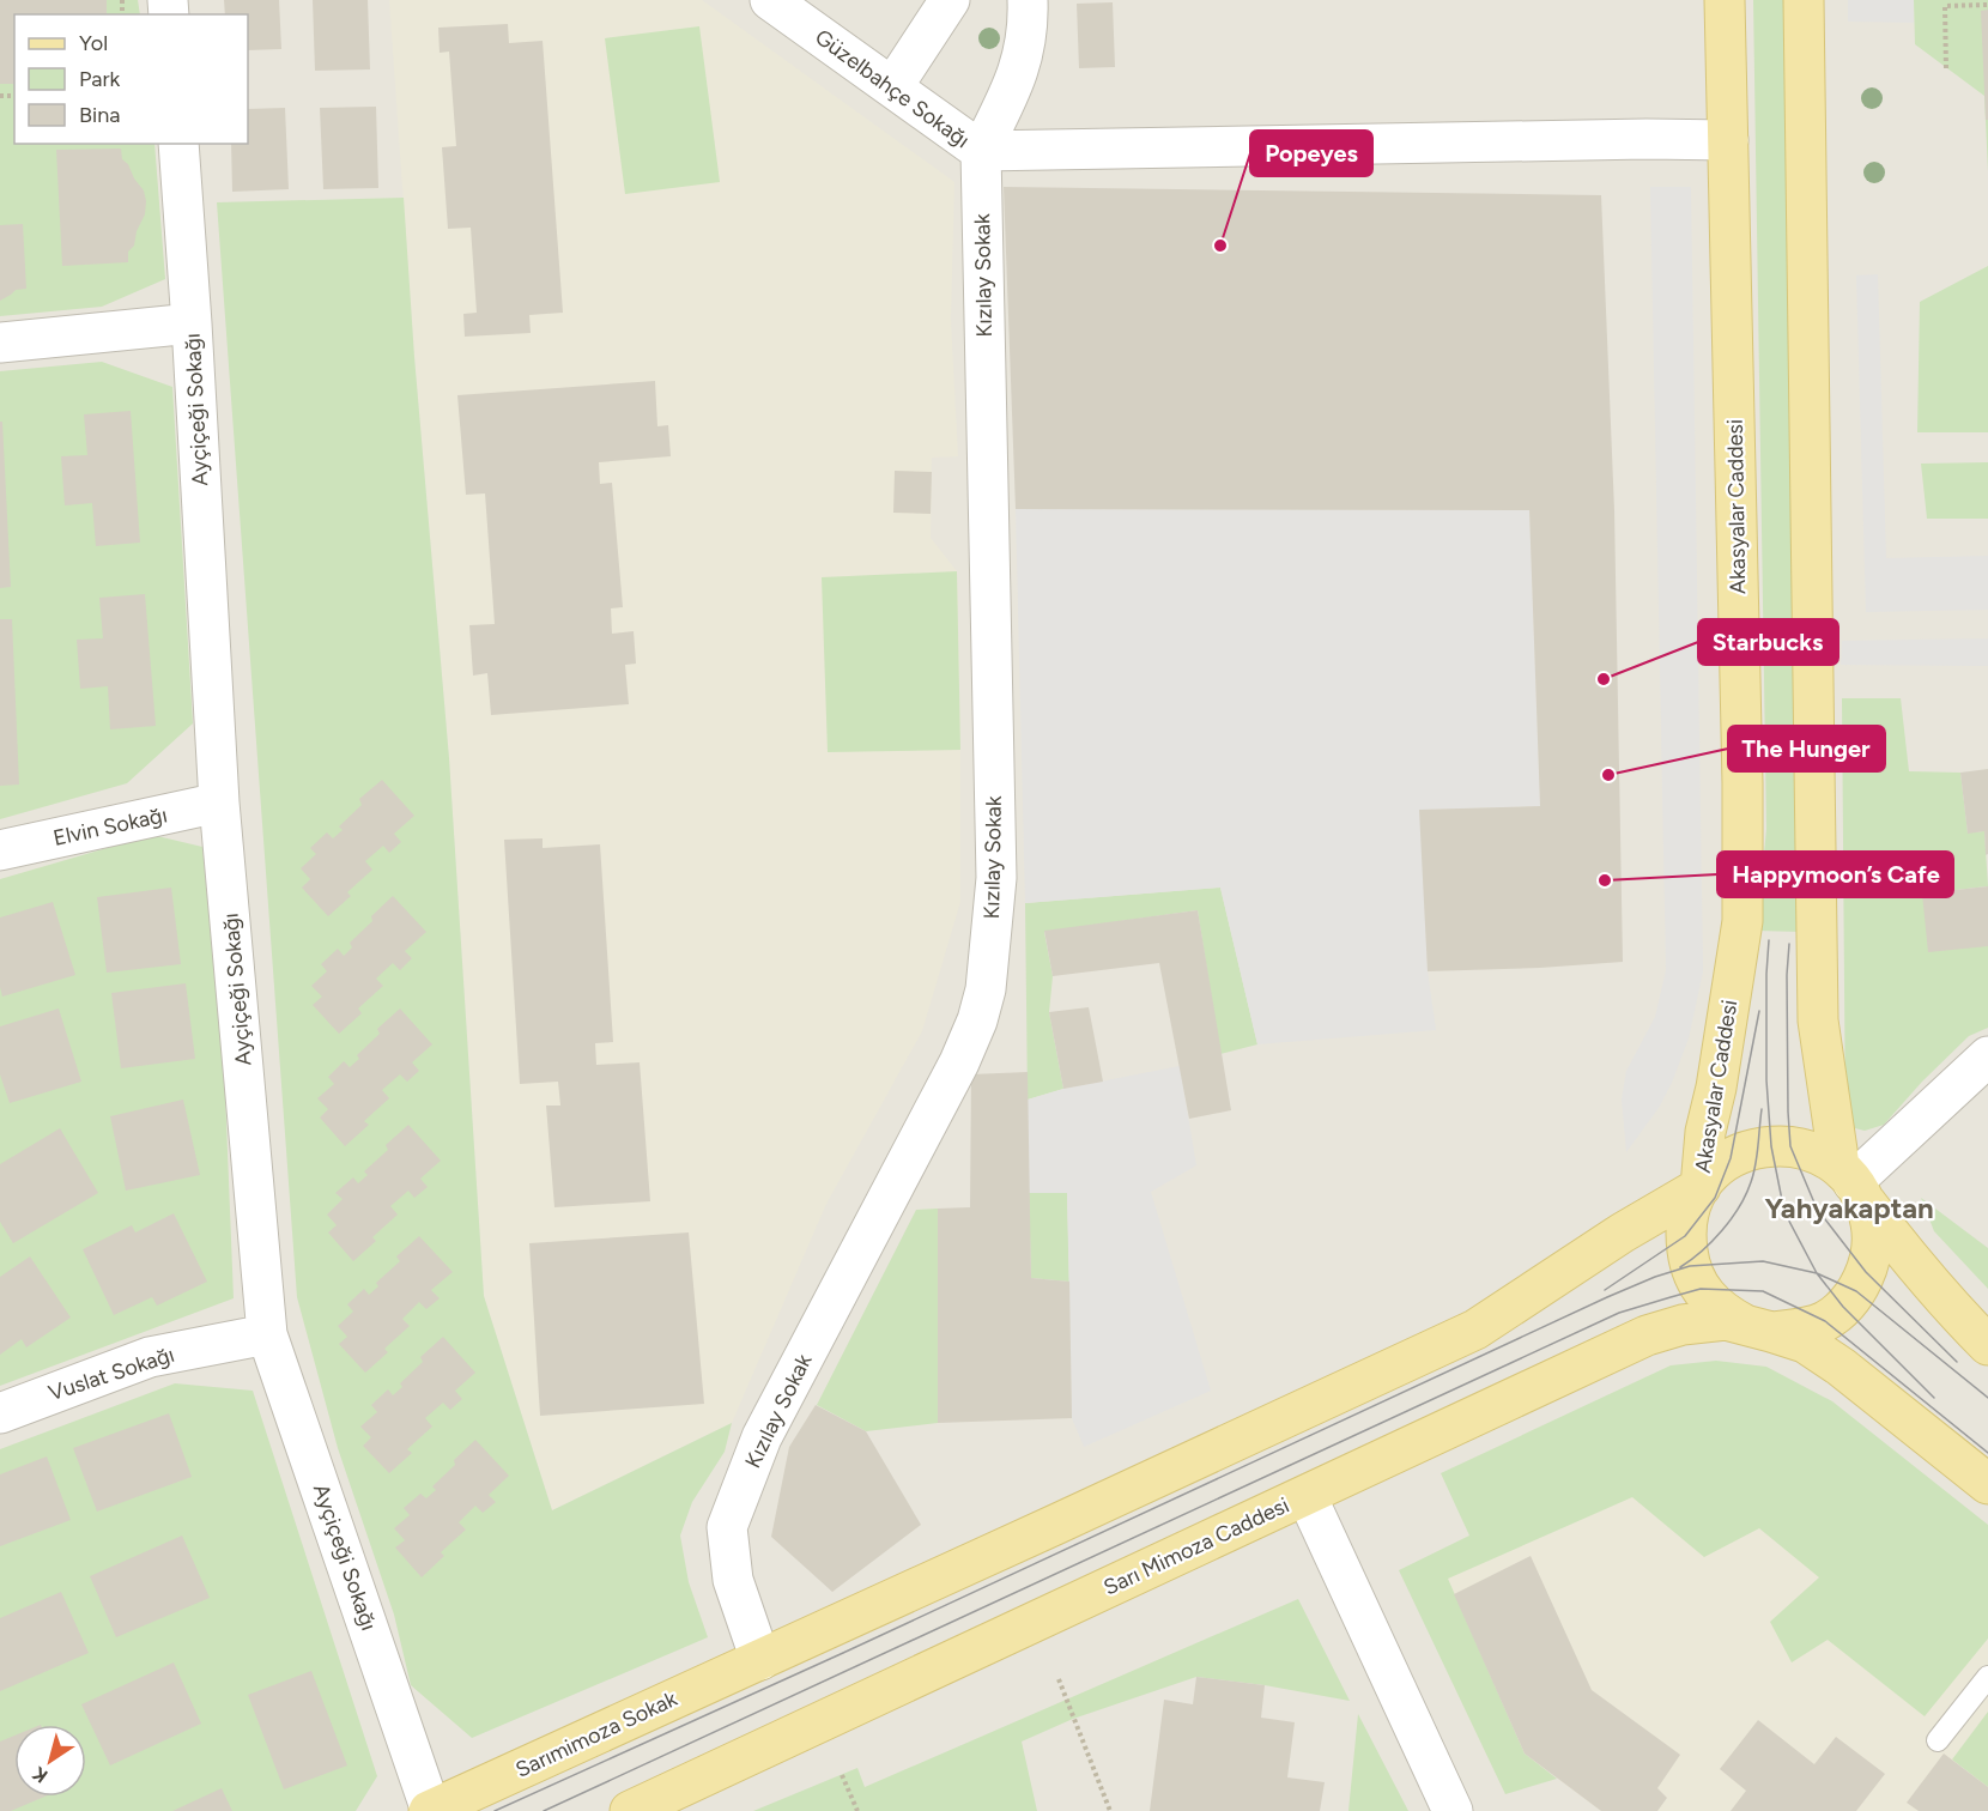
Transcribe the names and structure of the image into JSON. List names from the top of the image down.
{
  "streets": {
    "main road": ["Akasyalar Caddesi", "Sarı Mimoza Caddesi", "Sarımimoza Sokak"],
    "street": [
      "Güzelbahçe Sokağı",
      "Kızılay Sokak",
      "Ayçiçeği Sokağı",
      "Elvin Sokağı",
      "Vuslat Sokağı"
    ]
  },
  "crossings": [
    ["Güzelbahçe Sokağı", "Kızılay Sokak"],
    ["Kızılay Sokak", "Akasyalar Caddesi"],
    ["Kızılay Sokak", "Sarımimoza Sokak"],
    ["Ayçiçeği Sokağı", "Elvin Sokağı"],
    ["Ayçiçeği Sokağı", "Vuslat Sokağı"],
    ["Ayçiçeği Sokağı", "Sarımimoza Sokak"],
    ["Akasyalar Caddesi", "Sarı Mimoza Caddesi"],
    ["Akasyalar Caddesi", "Sarımimoza Sokak"]
  ],
  "districts": ["Yahyakaptan"],
  "places": [
    "Popeyes",
    "Starbucks",
    "The Hunger",
    "Happymoon’s Cafe"
  ],
  "legend": ["Yol", "Park", "Bina"],
  "north": "bottom left"
}
